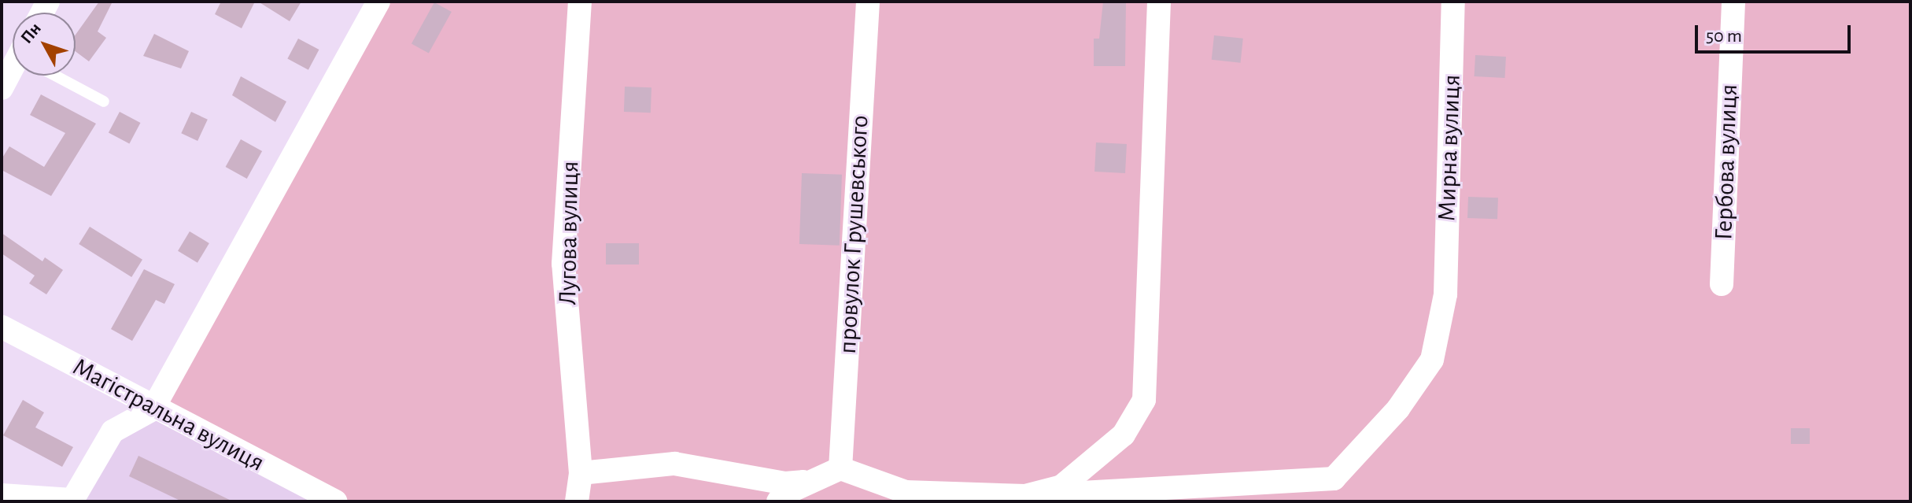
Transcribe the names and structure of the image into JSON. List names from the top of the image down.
{
  "streets": {
    "street": [
      "Мирна вулиця",
      "Гербова вулиця",
      "Лугова вулиця",
      "провулок Грушевського",
      "Магістральна вулиця"
    ]
  },
  "scale_bar": "50 m",
  "north": "top left"
}
